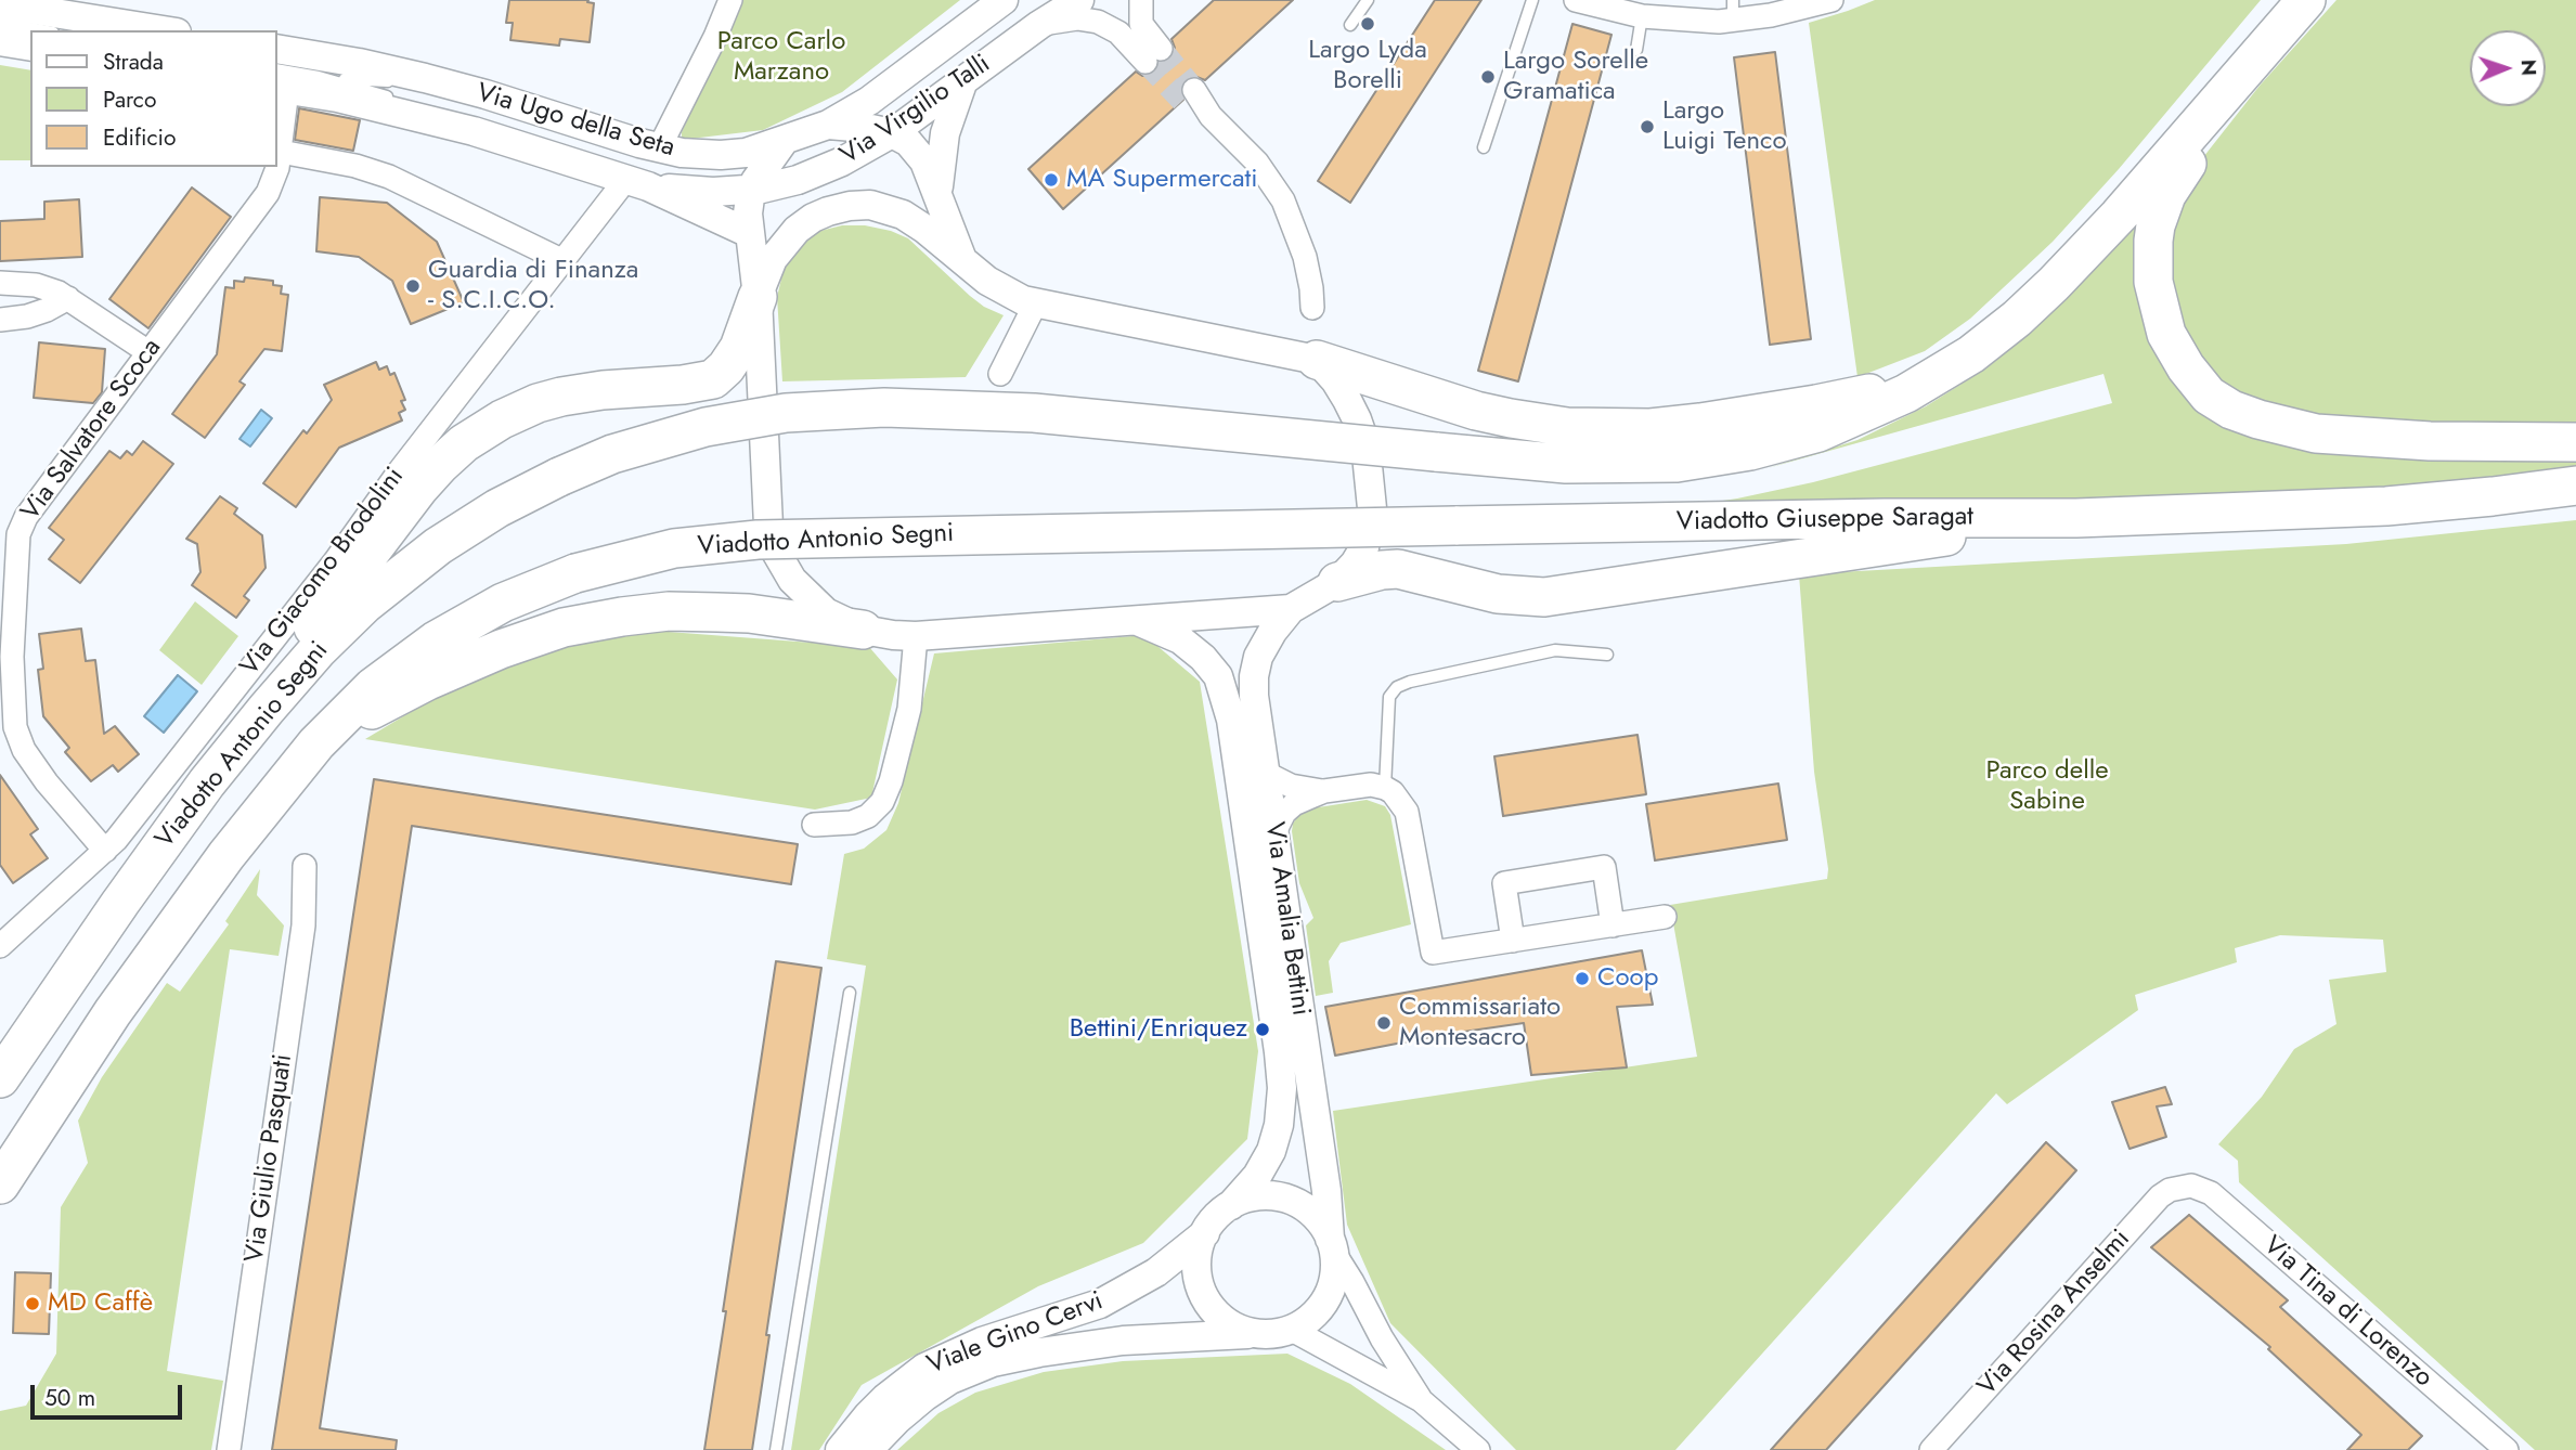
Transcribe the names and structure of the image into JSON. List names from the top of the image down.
{
  "streets": {
    "main road": ["Viadotto Giuseppe Saragat", "Viadotto Antonio Segni"],
    "street": [
      "Via Virgilio Talli",
      "Via Ugo della Seta",
      "Via Salvatore Scoca",
      "Via Giacomo Brodolini",
      "Via Amalia Bettini",
      "Via Giulio Pasquati",
      "Via Tina di Lorenzo",
      "Via Rosina Anselmi",
      "Viale Gino Cervi"
    ]
  },
  "crossings": [
    ["Via Virgilio Talli", "Via Ugo della Seta"],
    ["Via Virgilio Talli", "Via Giacomo Brodolini"],
    ["Via Ugo della Seta", "Via Salvatore Scoca"],
    ["Via Ugo della Seta", "Via Giacomo Brodolini"],
    ["Via Salvatore Scoca", "Via Giacomo Brodolini"],
    ["Viadotto Giuseppe Saragat", "Viadotto Antonio Segni"],
    ["Via Amalia Bettini", "Viale Gino Cervi"],
    ["Via Tina di Lorenzo", "Via Rosina Anselmi"]
  ],
  "parks": ["Parco Carlo Marzano", "Parco delle Sabine"],
  "places": [
    "Largo Lyda Borelli",
    "Largo Sorelle Gramatica",
    "Largo Luigi Tenco",
    "MA Supermercati",
    "Guardia di Finanza - S.C.I.C.O.",
    "Coop",
    "Commissariato Montesacro",
    "Bettini/Enriquez",
    "MD Caffè"
  ],
  "legend": ["Strada", "Parco", "Edificio"],
  "scale_bar": "50 m",
  "north": "right"
}
